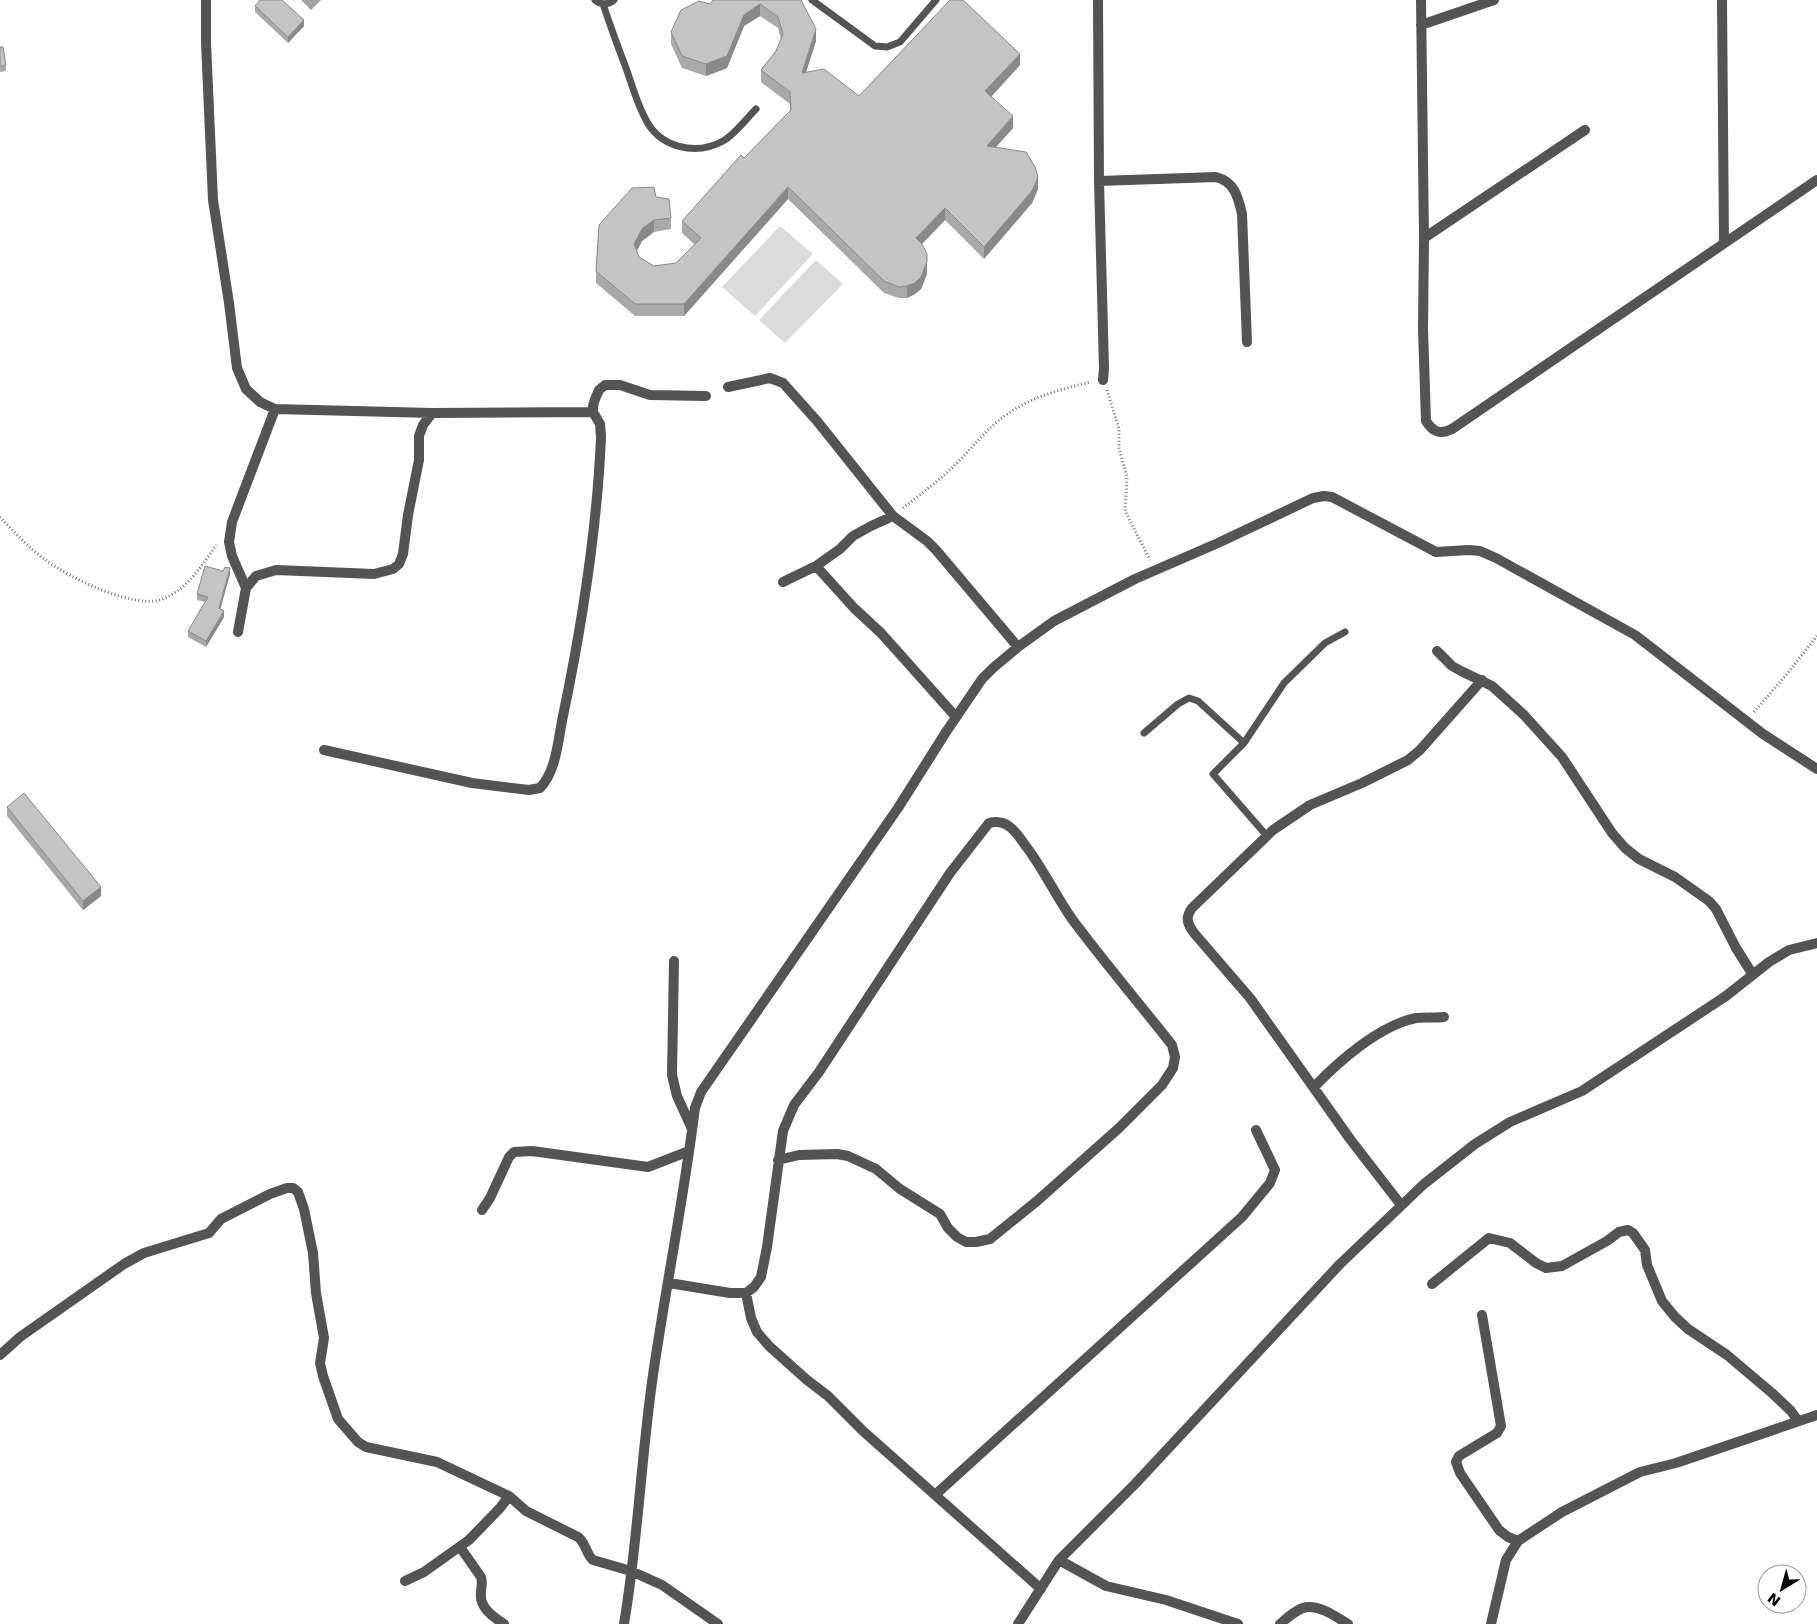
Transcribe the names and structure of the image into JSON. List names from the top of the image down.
{
  "north": "bottom left"
}
